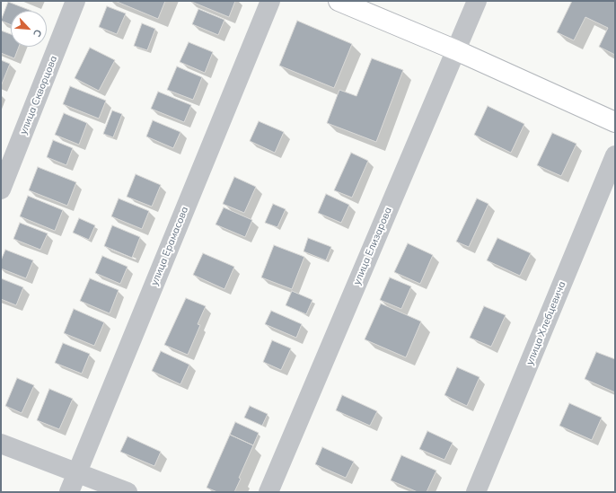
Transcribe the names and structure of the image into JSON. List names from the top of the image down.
{
  "streets": {
    "street": [
      "улица Скворцова",
      "улица Ерамасова",
      "улица Елизарова",
      "улица Хлебцевича"
    ]
  },
  "north": "bottom right"
}
